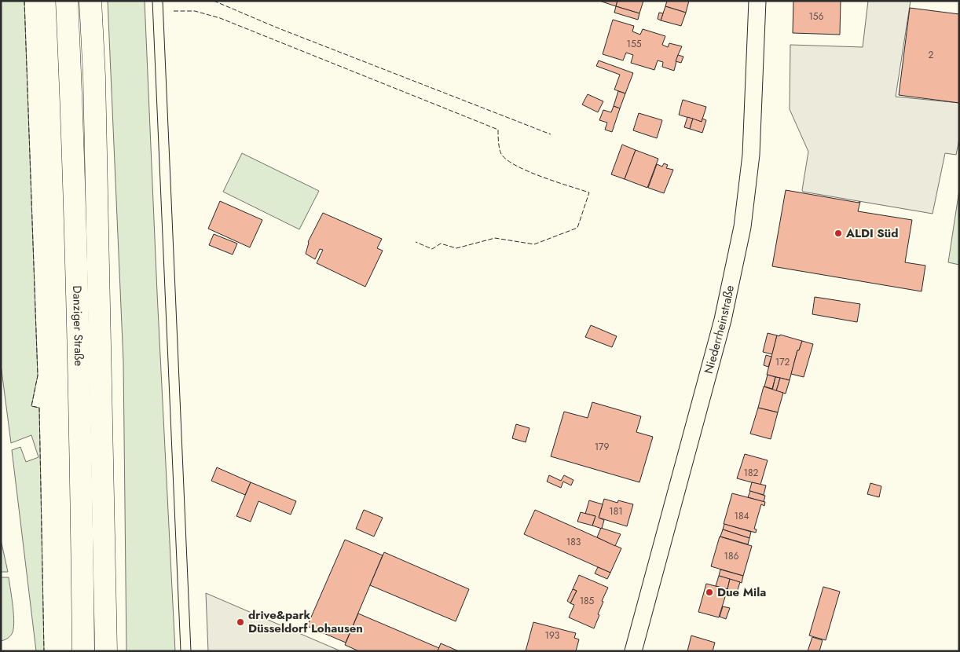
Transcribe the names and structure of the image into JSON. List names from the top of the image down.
{
  "streets": {
    "main road": ["Danziger Straße"],
    "street": ["Niederrheinstraße"]
  },
  "places": ["ALDI Süd", "Due Mila", "drive&park Düsseldorf Lohausen"],
  "house_numbers": [
    "156",
    "155",
    "2",
    "172",
    "179",
    "182",
    "181",
    "184",
    "183",
    "186",
    "185",
    "193"
  ]
}
